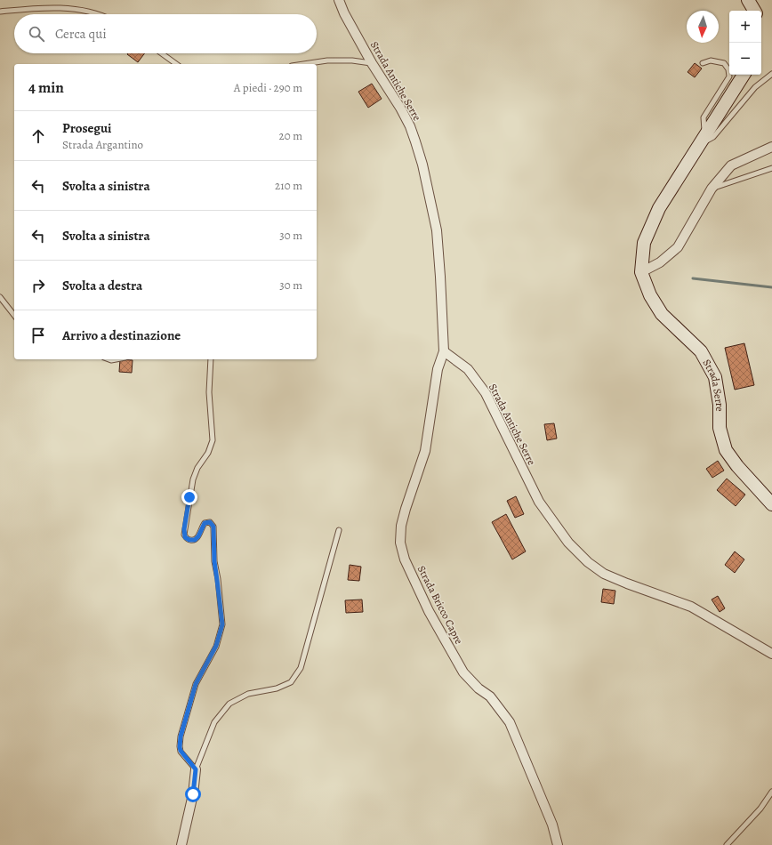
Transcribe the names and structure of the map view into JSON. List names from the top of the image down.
{
  "streets": {
    "main road": ["Strada Serre"],
    "street": ["Strada Antiche Serre", "Strada Bricco Capre"]
  },
  "crossings": [
    ["Strada Antiche Serre", "Strada Bricco Capre"]
  ],
  "north": "bottom",
  "page": {
    "map_buttons": ["+", "−"],
    "search": "Cerca qui",
    "heading": ["4 min", "A piedi · 290 m"],
    "list": [
      ["Prosegui", "Strada Argantino", "20 m"],
      ["Svolta a sinistra", "210 m"],
      ["Svolta a sinistra", "30 m"],
      ["Svolta a destra", "30 m"],
      "Arrivo a destinazione"
    ]
  }
}
